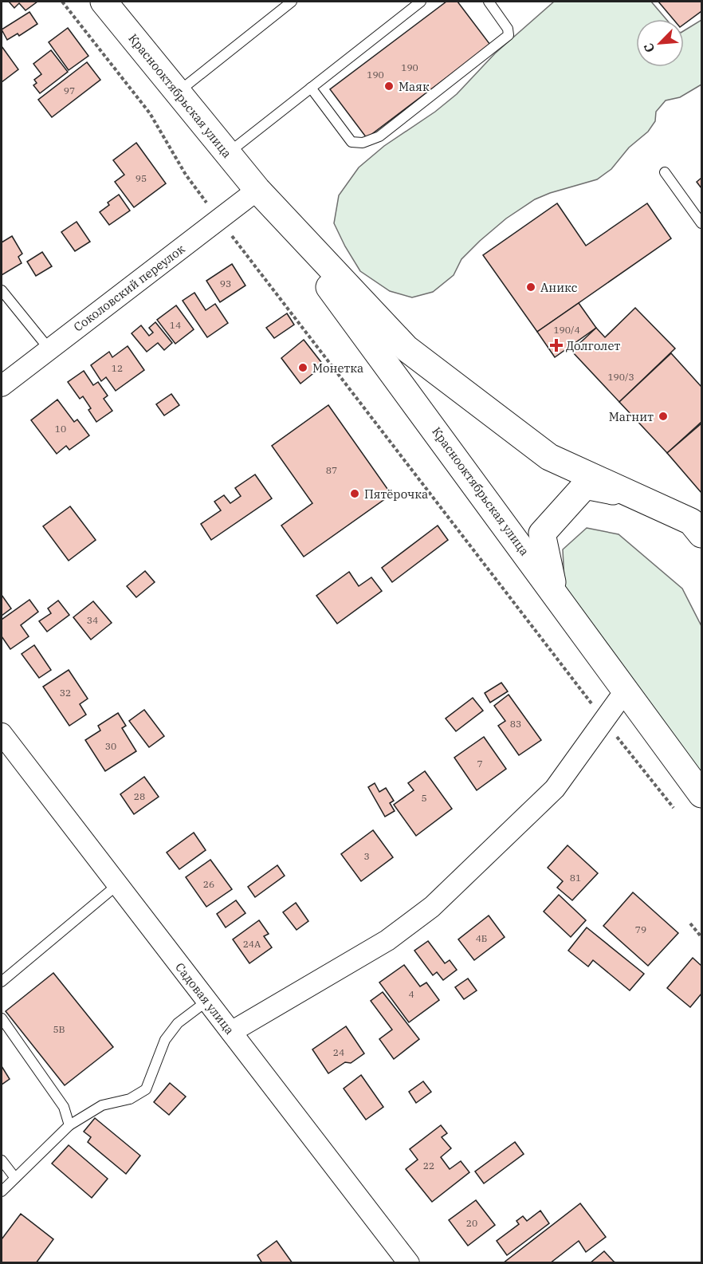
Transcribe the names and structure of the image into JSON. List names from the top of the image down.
{
  "streets": {
    "main road": ["Краснооктябрьская улица"],
    "street": ["Соколовский переулок", "Садовая улица"]
  },
  "crossings": [
    ["Краснооктябрьская улица", "Соколовский переулок"]
  ],
  "places": {
    "other": [
      "Маяк",
      "Аникс",
      "Монетка",
      "Магнит",
      "Пятёрочка"
    ],
    "health": ["Долголет"]
  },
  "house_numbers": [
    "190",
    "190",
    "97",
    "95",
    "93",
    "14",
    "190/4",
    "12",
    "190/3",
    "10",
    "87",
    "34",
    "32",
    "83",
    "30",
    "7",
    "28",
    "5",
    "3",
    "81",
    "26",
    "79",
    "4Б",
    "24А",
    "4",
    "5В",
    "24",
    "22",
    "20"
  ],
  "north": "bottom left"
}
